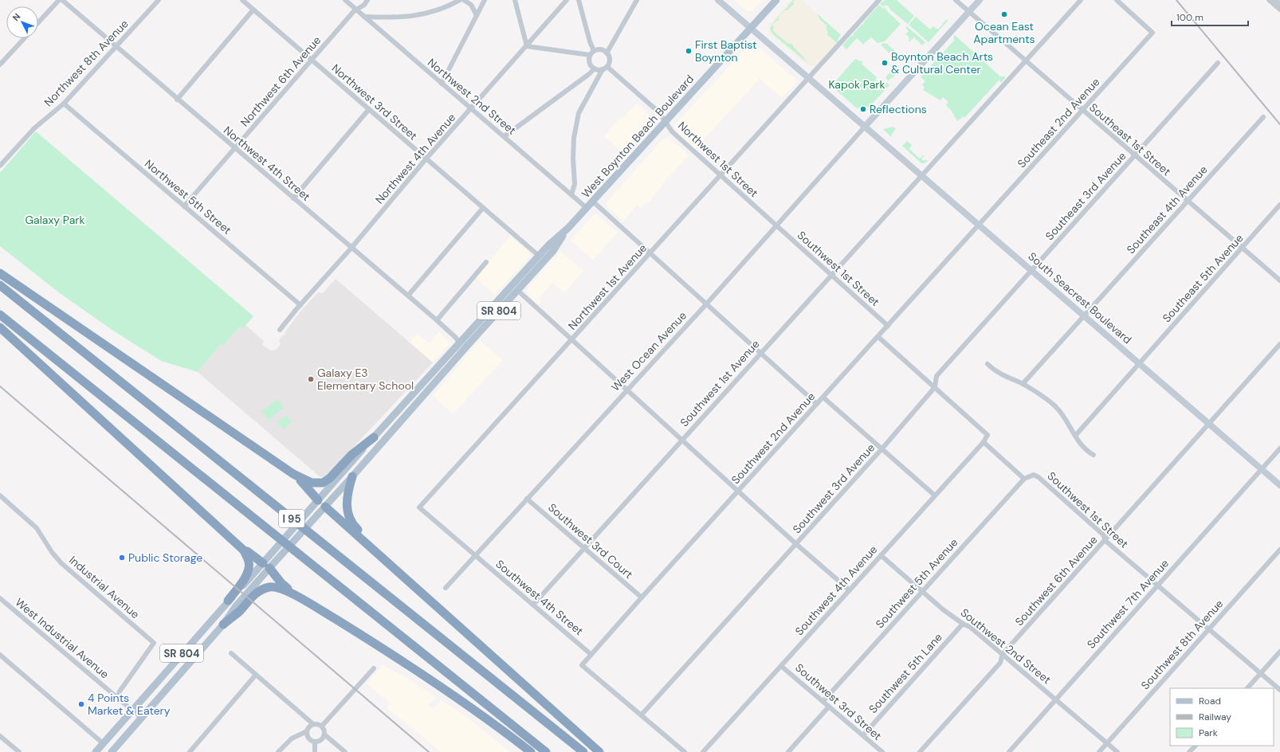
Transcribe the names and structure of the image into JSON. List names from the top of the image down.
{
  "streets": {
    "highway": ["I 95"],
    "main road": ["West Boynton Beach Boulevard", "SR 804"],
    "street": [
      "Northwest 8th Avenue",
      "Northwest 6th Avenue",
      "Northwest 2nd Street",
      "Northwest 3rd Street",
      "Southeast 2nd Avenue",
      "Southeast 1st Street",
      "Northwest 4th Avenue",
      "Northwest 1st Street",
      "Northwest 4th Street",
      "Southeast 3rd Avenue",
      "Northwest 5th Street",
      "Southeast 4th Avenue",
      "Southwest 1st Street",
      "Southeast 5th Avenue",
      "Northwest 1st Avenue",
      "South Seacrest Boulevard",
      "West Ocean Avenue",
      "Southwest 1st Avenue",
      "Southwest 2nd Avenue",
      "Southwest 3rd Avenue",
      "Southwest 3rd Court",
      "Southwest 6th Avenue",
      "Southwest 5th Avenue",
      "Industrial Avenue",
      "Southwest 4th Avenue",
      "Southwest 4th Street",
      "Southwest 7th Avenue",
      "West Industrial Avenue",
      "Southwest 8th Avenue",
      "Southwest 2nd Street",
      "Southwest 5th Lane",
      "Southwest 3rd Street"
    ]
  },
  "crossings": [
    ["Northwest 8th Avenue", "Northwest 4th Street"],
    ["Northwest 8th Avenue", "Northwest 5th Street"],
    ["Northwest 6th Avenue", "Northwest 2nd Street"],
    ["Northwest 6th Avenue", "Northwest 3rd Street"],
    ["Northwest 6th Avenue", "Northwest 4th Street"],
    ["Northwest 6th Avenue", "Northwest 5th Street"],
    ["Northwest 2nd Street", "West Boynton Beach Boulevard"],
    ["Northwest 2nd Street", "Northwest 4th Avenue"],
    ["Northwest 3rd Street", "West Boynton Beach Boulevard"],
    ["Northwest 3rd Street", "Northwest 4th Avenue"],
    ["Southeast 2nd Avenue", "Southeast 1st Street"],
    ["Southeast 2nd Avenue", "South Seacrest Boulevard"],
    ["Southeast 2nd Avenue", "Southwest 2nd Avenue"],
    ["West Boynton Beach Boulevard", "Northwest 1st Street"],
    ["West Boynton Beach Boulevard", "Northwest 4th Street"],
    ["West Boynton Beach Boulevard", "South Seacrest Boulevard"],
    ["West Boynton Beach Boulevard", "SR 804"],
    ["Southeast 1st Street", "Southeast 3rd Avenue"],
    ["Southeast 1st Street", "Southeast 4th Avenue"],
    ["Southeast 1st Street", "Southeast 5th Avenue"],
    ["Southeast 1st Street", "Southwest 1st Avenue"],
    ["Northwest 4th Avenue", "Northwest 4th Street"],
    ["Northwest 4th Avenue", "Northwest 5th Street"],
    ["Northwest 1st Street", "Southwest 1st Street"],
    ["Northwest 1st Street", "Northwest 1st Avenue"],
    ["Northwest 1st Street", "West Ocean Avenue"],
    ["Southeast 3rd Avenue", "South Seacrest Boulevard"],
    ["Southeast 3rd Avenue", "Southwest 3rd Avenue"],
    ["Southeast 4th Avenue", "South Seacrest Boulevard"],
    ["Southwest 1st Street", "West Ocean Avenue"],
    ["Southwest 1st Street", "Southwest 1st Avenue"],
    ["Southwest 1st Street", "Southwest 2nd Avenue"],
    ["Southwest 1st Street", "Southwest 6th Avenue"],
    ["Southwest 1st Street", "Southwest 5th Avenue"],
    ["Southwest 1st Street", "Southwest 7th Avenue"],
    ["Southwest 1st Street", "Southwest 8th Avenue"],
    ["Southeast 5th Avenue", "South Seacrest Boulevard"],
    ["Northwest 1st Avenue", "South Seacrest Boulevard"],
    ["Northwest 1st Avenue", "West Ocean Avenue"],
    ["Northwest 1st Avenue", "Southwest 4th Street"],
    ["South Seacrest Boulevard", "SR 804"],
    ["South Seacrest Boulevard", "West Ocean Avenue"],
    ["South Seacrest Boulevard", "Southwest 1st Avenue"],
    ["South Seacrest Boulevard", "Southwest 2nd Avenue"],
    ["South Seacrest Boulevard", "Southwest 3rd Avenue"],
    ["South Seacrest Boulevard", "Southwest 6th Avenue"],
    ["South Seacrest Boulevard", "Southwest 7th Avenue"],
    ["SR 804", "West Industrial Avenue"],
    ["West Ocean Avenue", "Southwest 3rd Court"],
    ["West Ocean Avenue", "Southwest 4th Street"],
    ["Southwest 1st Avenue", "Southwest 3rd Court"],
    ["Southwest 1st Avenue", "Southwest 4th Street"],
    ["Southwest 2nd Avenue", "Southwest 3rd Avenue"],
    ["Southwest 2nd Avenue", "Southwest 3rd Court"],
    ["Southwest 2nd Avenue", "Southwest 4th Street"],
    ["Southwest 6th Avenue", "Southwest 2nd Street"],
    ["Southwest 5th Avenue", "Southwest 2nd Street"],
    ["Southwest 5th Avenue", "Southwest 3rd Street"],
    ["Industrial Avenue", "West Industrial Avenue"],
    ["Southwest 4th Avenue", "Southwest 2nd Street"],
    ["Southwest 4th Avenue", "Southwest 3rd Street"],
    ["Southwest 7th Avenue", "Southwest 2nd Street"],
    ["Southwest 8th Avenue", "Southwest 2nd Street"],
    ["Southwest 2nd Street", "Southwest 5th Lane"],
    ["Southwest 5th Lane", "Southwest 3rd Street"]
  ],
  "parks": ["Kapok Park", "Galaxy Park"],
  "places": [
    "Ocean East Apartments",
    "First Baptist Boynton",
    "Boynton Beach Arts & Cultural Center",
    "Reflections",
    "Galaxy E3 Elementary School",
    "Public Storage",
    "4 Points Market & Eatery"
  ],
  "legend": ["Road", "Railway", "Park"],
  "scale_bar": "100 m",
  "north": "top left"
}
